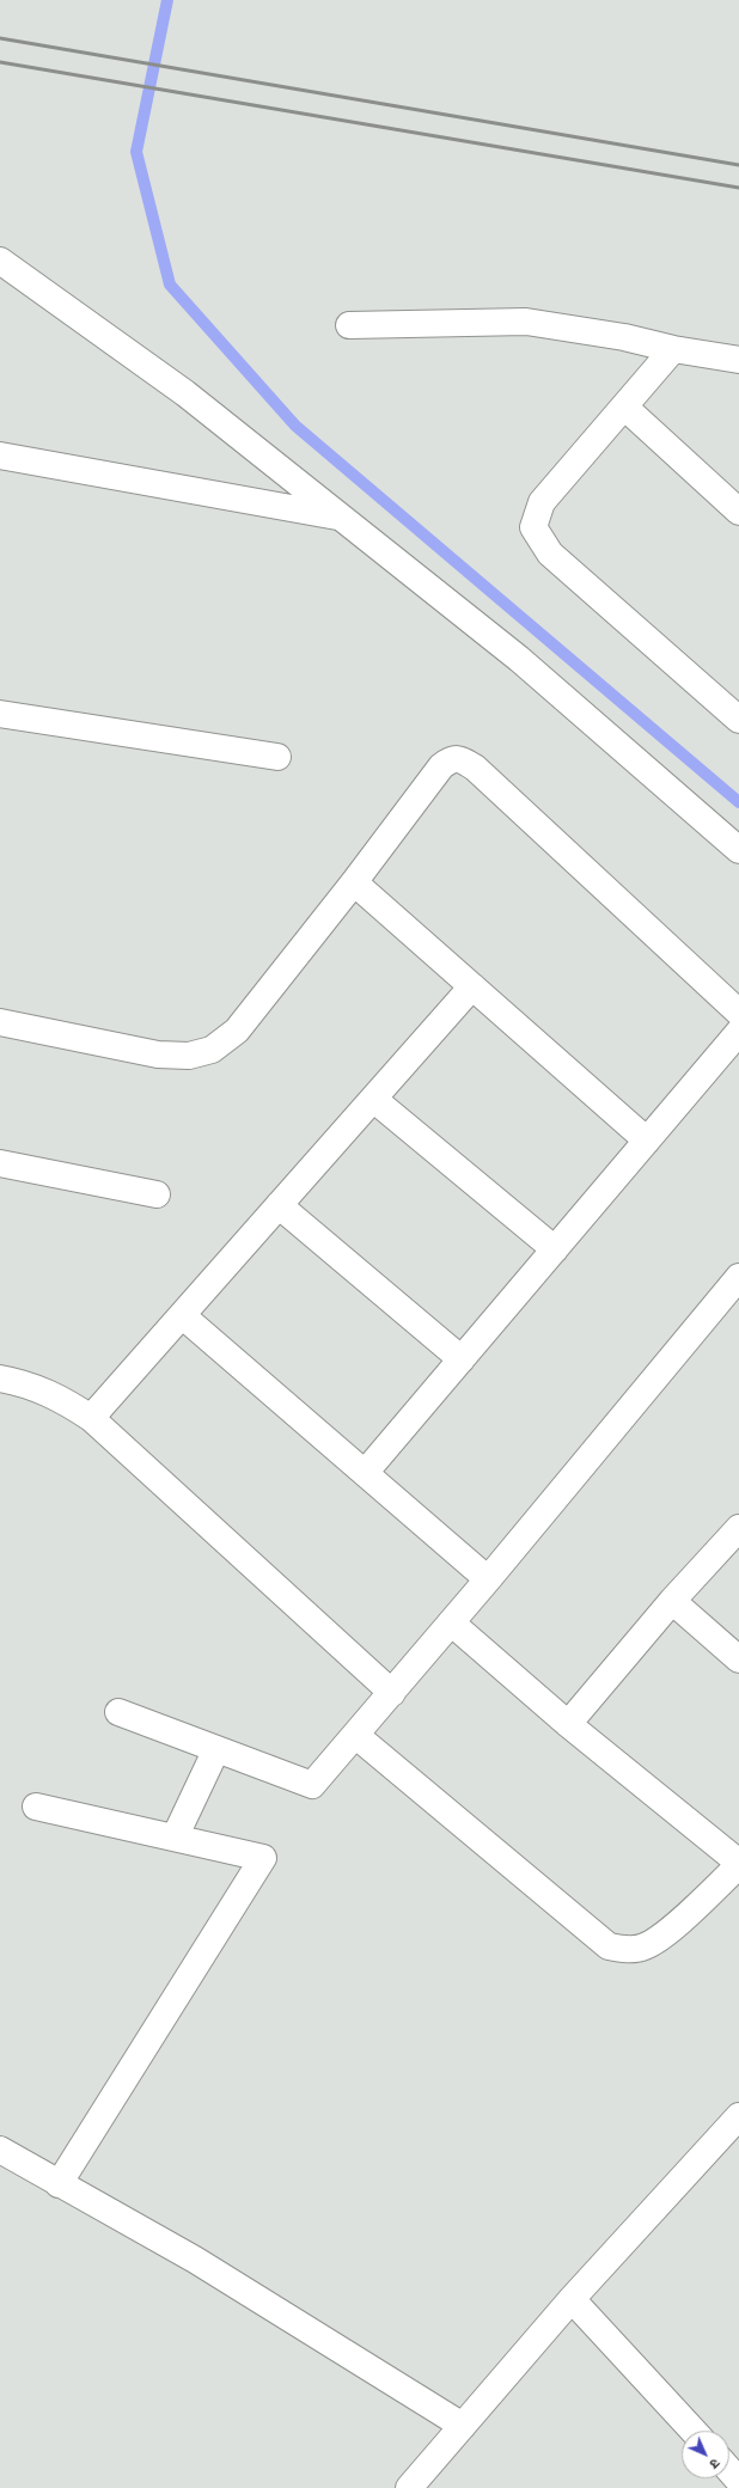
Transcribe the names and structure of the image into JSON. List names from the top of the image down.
{
  "north": "bottom right"
}
